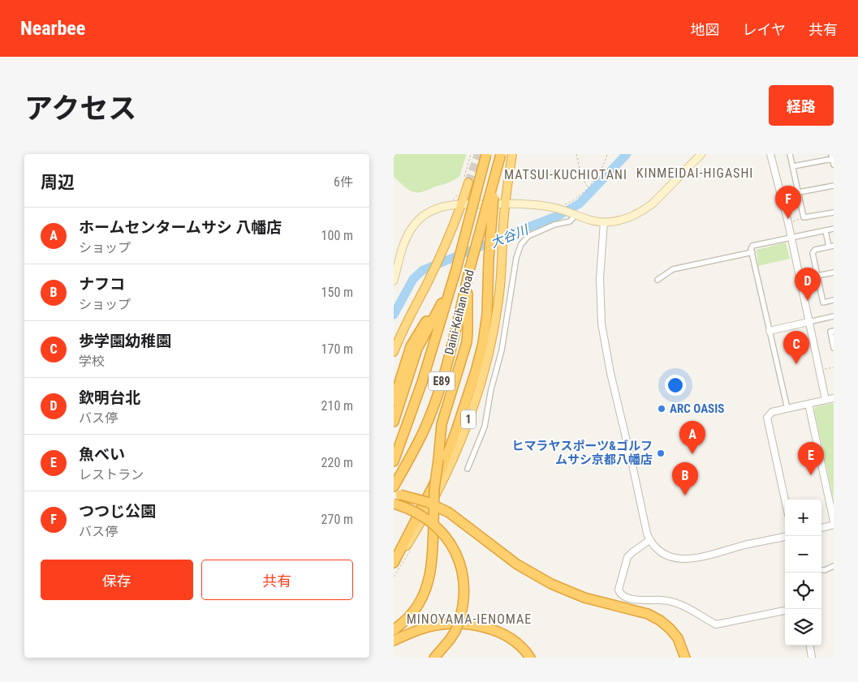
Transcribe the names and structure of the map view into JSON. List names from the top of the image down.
{
  "streets": {
    "highway": ["Daini-Keihan Road", "E89", "1"]
  },
  "districts": ["KINMEIDAI-HIGASHI", "MATSUI-KUCHIOTANI", "MINOYAMA-IENOMAE"],
  "water": ["大谷川"],
  "places": ["ARC OASIS", "ヒマラヤスポーツ&ゴルフ ムサシ京都八幡店"],
  "page": {
    "header": "Nearbee",
    "nav": ["地図", "レイヤ", "共有"],
    "title": "アクセス",
    "buttons": [
      "経路",
      ["保存", "共有"]
    ],
    "heading": ["周辺", "6件"],
    "pins": [
      "F",
      "D",
      "C",
      "A",
      "E",
      "B"
    ],
    "list": [
      {
        "mark": "A",
        "name": "ホームセンタームサシ 八幡店",
        "note": "ショップ",
        "value": "100 m"
      },
      {
        "mark": "B",
        "name": "ナフコ",
        "note": "ショップ",
        "value": "150 m"
      },
      {
        "mark": "C",
        "name": "歩学園幼稚園",
        "note": "学校",
        "value": "170 m"
      },
      {
        "mark": "D",
        "name": "欽明台北",
        "note": "バス停",
        "value": "210 m"
      },
      {
        "mark": "E",
        "name": "魚べい",
        "note": "レストラン",
        "value": "220 m"
      },
      {
        "mark": "F",
        "name": "つつじ公園",
        "note": "バス停",
        "value": "270 m"
      }
    ],
    "map_buttons": ["+", "−"]
  }
}
